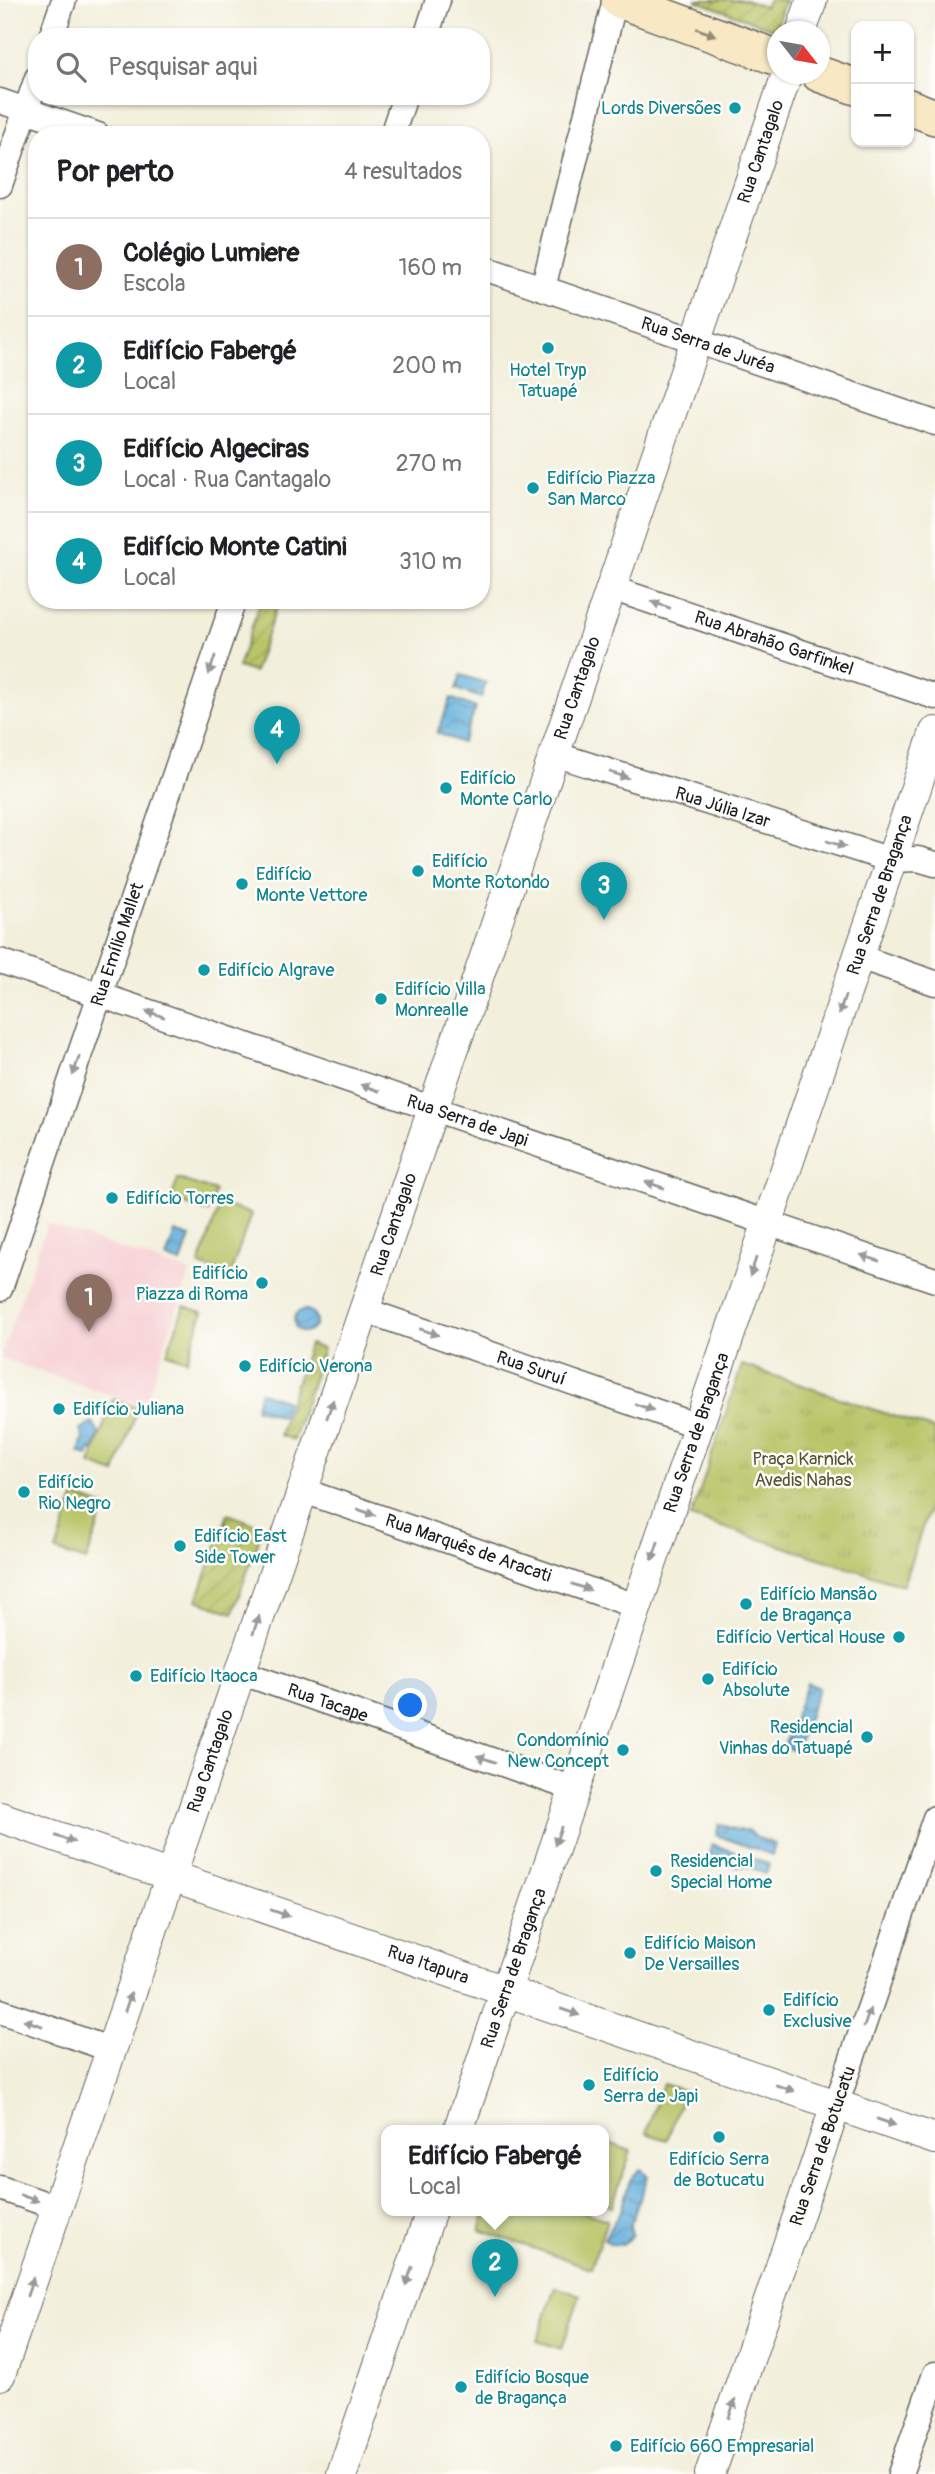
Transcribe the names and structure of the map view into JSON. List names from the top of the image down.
{
  "streets": {
    "street": [
      "Rua Cantagalo",
      "Rua Serra de Juréa",
      "Rua Abrahão Garfinkel",
      "Rua Júlia Izar",
      "Rua Serra de Bragança",
      "Rua Emílio Mallet",
      "Rua Serra de Japi",
      "Rua Suruí",
      "Rua Marquês de Aracati",
      "Rua Tacape",
      "Rua Itapura",
      "Rua Serra de Botucatu"
    ]
  },
  "crossings": [
    ["Rua Cantagalo", "Rua Serra de Juréa"],
    ["Rua Cantagalo", "Rua Abrahão Garfinkel"],
    ["Rua Cantagalo", "Rua Júlia Izar"],
    ["Rua Cantagalo", "Rua Serra de Japi"],
    ["Rua Cantagalo", "Rua Suruí"],
    ["Rua Cantagalo", "Rua Marquês de Aracati"],
    ["Rua Cantagalo", "Rua Tacape"],
    ["Rua Cantagalo", "Rua Itapura"],
    ["Rua Júlia Izar", "Rua Serra de Bragança"],
    ["Rua Serra de Bragança", "Rua Serra de Japi"],
    ["Rua Serra de Bragança", "Rua Suruí"],
    ["Rua Serra de Bragança", "Rua Marquês de Aracati"],
    ["Rua Serra de Bragança", "Rua Tacape"],
    ["Rua Serra de Bragança", "Rua Itapura"],
    ["Rua Emílio Mallet", "Rua Serra de Japi"],
    ["Rua Itapura", "Rua Serra de Botucatu"]
  ],
  "one_way": [
    "Rua Abrahão Garfinkel",
    "Rua Júlia Izar",
    "Rua Serra de Bragança",
    "Rua Emílio Mallet",
    "Rua Serra de Japi",
    "Rua Suruí",
    "Rua Marquês de Aracati",
    "Rua Tacape",
    "Rua Itapura",
    "Rua Serra de Botucatu"
  ],
  "parks": ["Praça Karnick Avedis Nahas"],
  "places": [
    "Lords Diversões",
    "Hotel Tryp Tatuapé",
    "Edifício Piazza San Marco",
    "Edifício Monte Carlo",
    "Edifício Monte Rotondo",
    "Edifício Monte Vettore",
    "Edifício Algrave",
    "Edifício Villa Monrealle",
    "Edifício Torres",
    "Edifício Piazza di Roma",
    "Edifício Verona",
    "Edifício Juliana",
    "Edifício Rio Negro",
    "Edifício East Side Tower",
    "Edifício Mansão de Bragança",
    "Edifício Vertical House",
    "Edifício Itaoca",
    "Edifício Absolute",
    "Residencial Vinhas do Tatuapé",
    "Condomínio New Concept",
    "Residencial Special Home",
    "Edifício Maison De Versailles",
    "Edifício Exclusive",
    "Edifício Serra de Japi",
    "Edifício Serra de Botucatu",
    "Edifício Bosque de Bragança",
    "Edifício 660 Empresarial"
  ],
  "north": "bottom right",
  "page": {
    "map_buttons": ["+", "−"],
    "search": "Pesquisar aqui",
    "heading": ["Por perto", "4 resultados"],
    "list": [
      {
        "mark": "1",
        "name": "Colégio Lumiere",
        "note": "Escola",
        "value": "160 m"
      },
      {
        "mark": "2",
        "name": "Edifício Fabergé",
        "note": "Local",
        "value": "200 m"
      },
      {
        "mark": "3",
        "name": "Edifício Algeciras",
        "note": "Local · Rua Cantagalo",
        "value": "270 m"
      },
      {
        "mark": "4",
        "name": "Edifício Monte Catini",
        "note": "Local",
        "value": "310 m"
      }
    ],
    "pins": [
      "4",
      "3",
      "1",
      "2"
    ],
    "popup": ["Edifício Fabergé", "Local"]
  }
}
